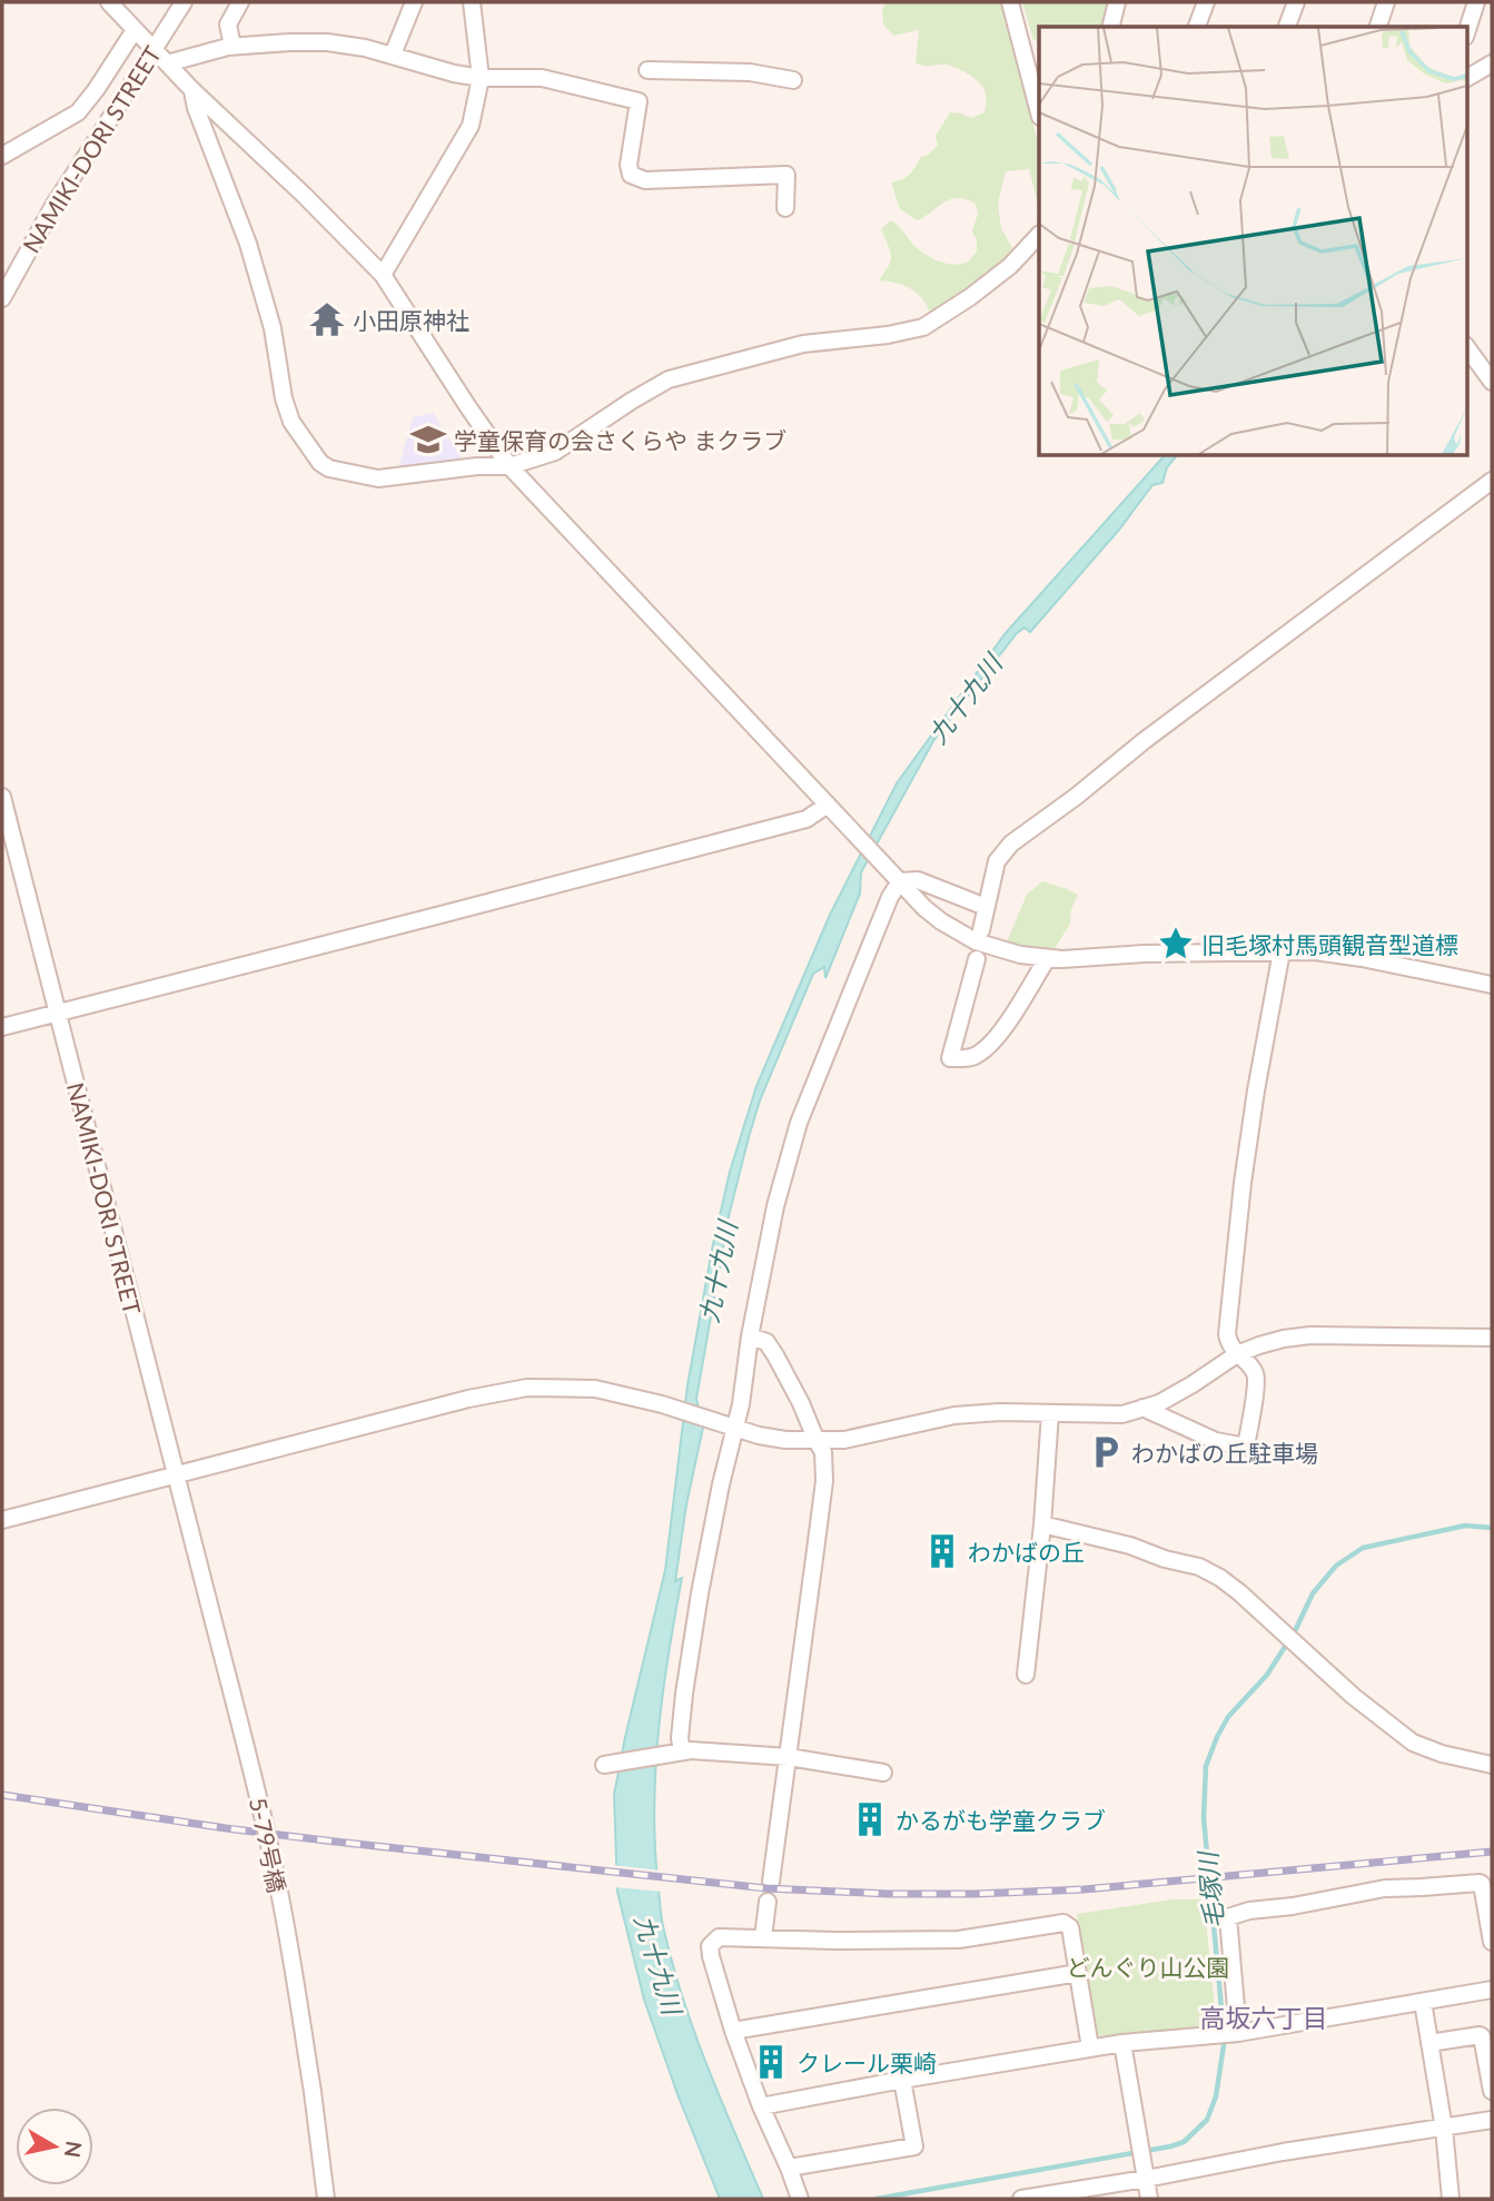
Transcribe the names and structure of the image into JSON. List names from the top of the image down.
{
  "streets": {
    "street": ["NAMIKI-DORI STREET", "5-79号橋"]
  },
  "crossings": [
    ["NAMIKI-DORI STREET", "5-79号橋"]
  ],
  "districts": ["高坂六丁目"],
  "water": ["九十九川", "毛塚川"],
  "parks": ["どんぐり山公園"],
  "places": {
    "temple": ["小田原神社"],
    "school or university": ["学童保育の会さくらや まクラブ"],
    "place": ["旧毛塚村馬頭観音型道標"],
    "parking": ["わかばの丘駐車場"],
    "building": ["わかばの丘", "かるがも学童クラブ", "クレール栗崎"]
  },
  "north": "right"
}
